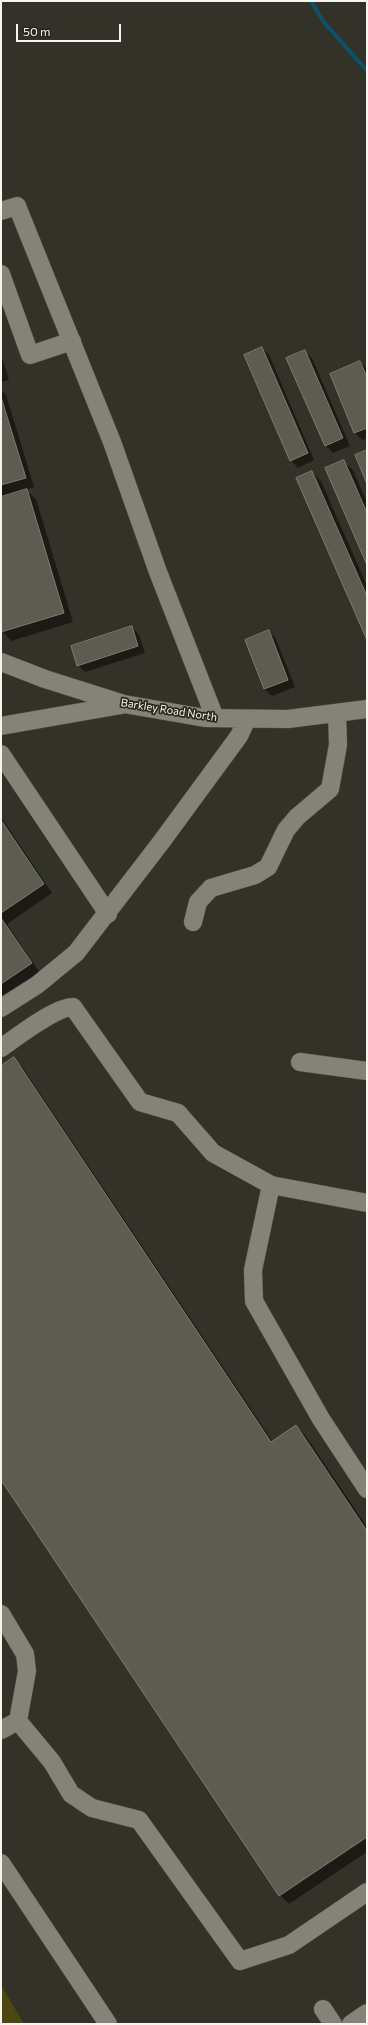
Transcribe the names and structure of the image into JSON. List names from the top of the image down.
{
  "streets": {
    "street": ["Barkley Road North"]
  },
  "scale_bar": "50 m"
}
